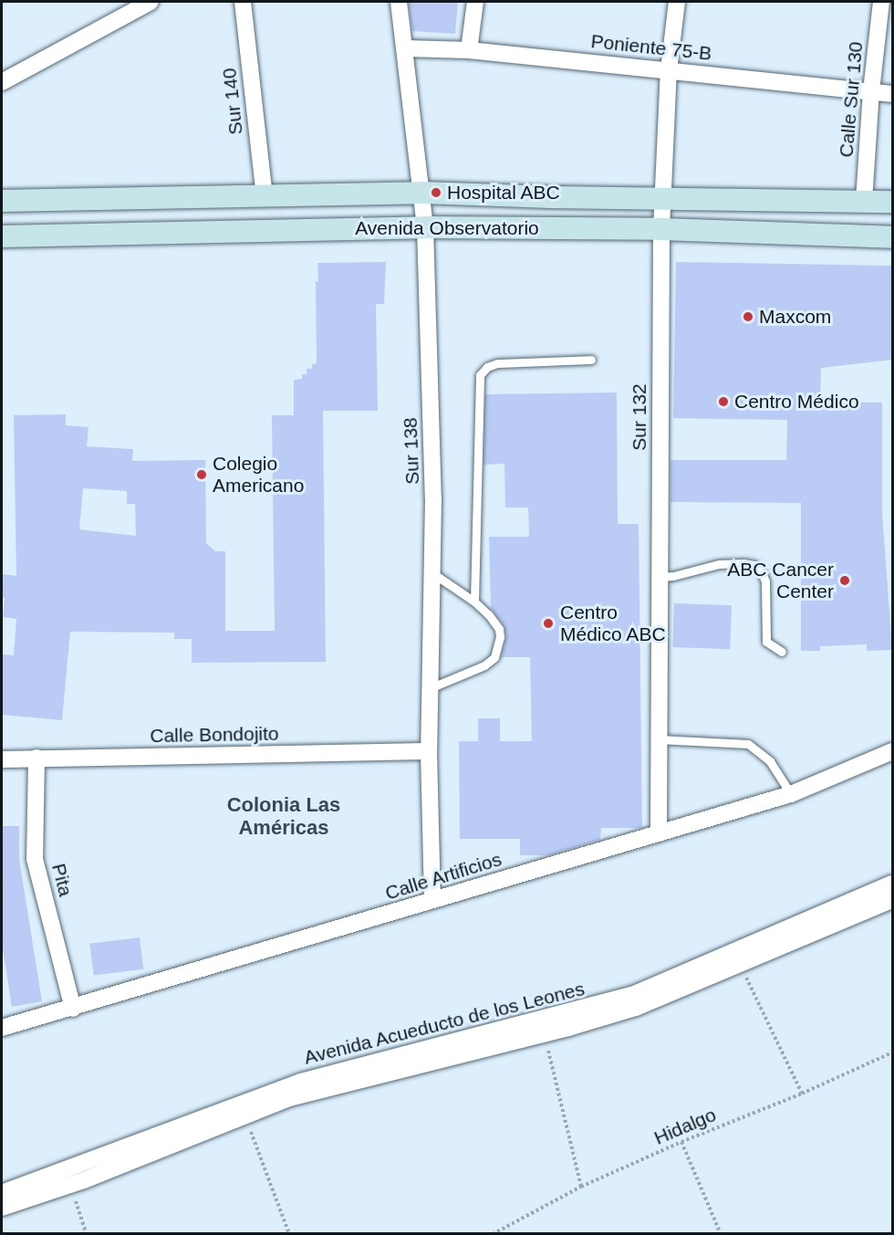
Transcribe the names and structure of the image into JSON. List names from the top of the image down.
{
  "streets": {
    "main road": ["Avenida Observatorio"],
    "street": [
      "Poniente 75-B",
      "Calle Sur 130",
      "Sur 140",
      "Sur 132",
      "Sur 138",
      "Calle Bondojito",
      "Calle Artificios",
      "Pita",
      "Avenida Acueducto de los Leones"
    ],
    "path": ["Hidalgo"]
  },
  "crossings": [
    ["Poniente 75-B", "Calle Sur 130"],
    ["Poniente 75-B", "Sur 132"],
    ["Poniente 75-B", "Sur 138"],
    ["Calle Sur 130", "Avenida Observatorio"],
    ["Sur 140", "Avenida Observatorio"],
    ["Avenida Observatorio", "Sur 132"],
    ["Avenida Observatorio", "Sur 138"],
    ["Sur 132", "Calle Artificios"],
    ["Sur 138", "Calle Bondojito"],
    ["Sur 138", "Calle Artificios"],
    ["Calle Bondojito", "Pita"],
    ["Calle Artificios", "Pita"]
  ],
  "districts": ["Colonia Las Américas"],
  "places": [
    "Hospital ABC",
    "Maxcom",
    "Centro Médico",
    "Colegio Americano",
    "ABC Cancer Center",
    "Centro Médico ABC"
  ]
}
